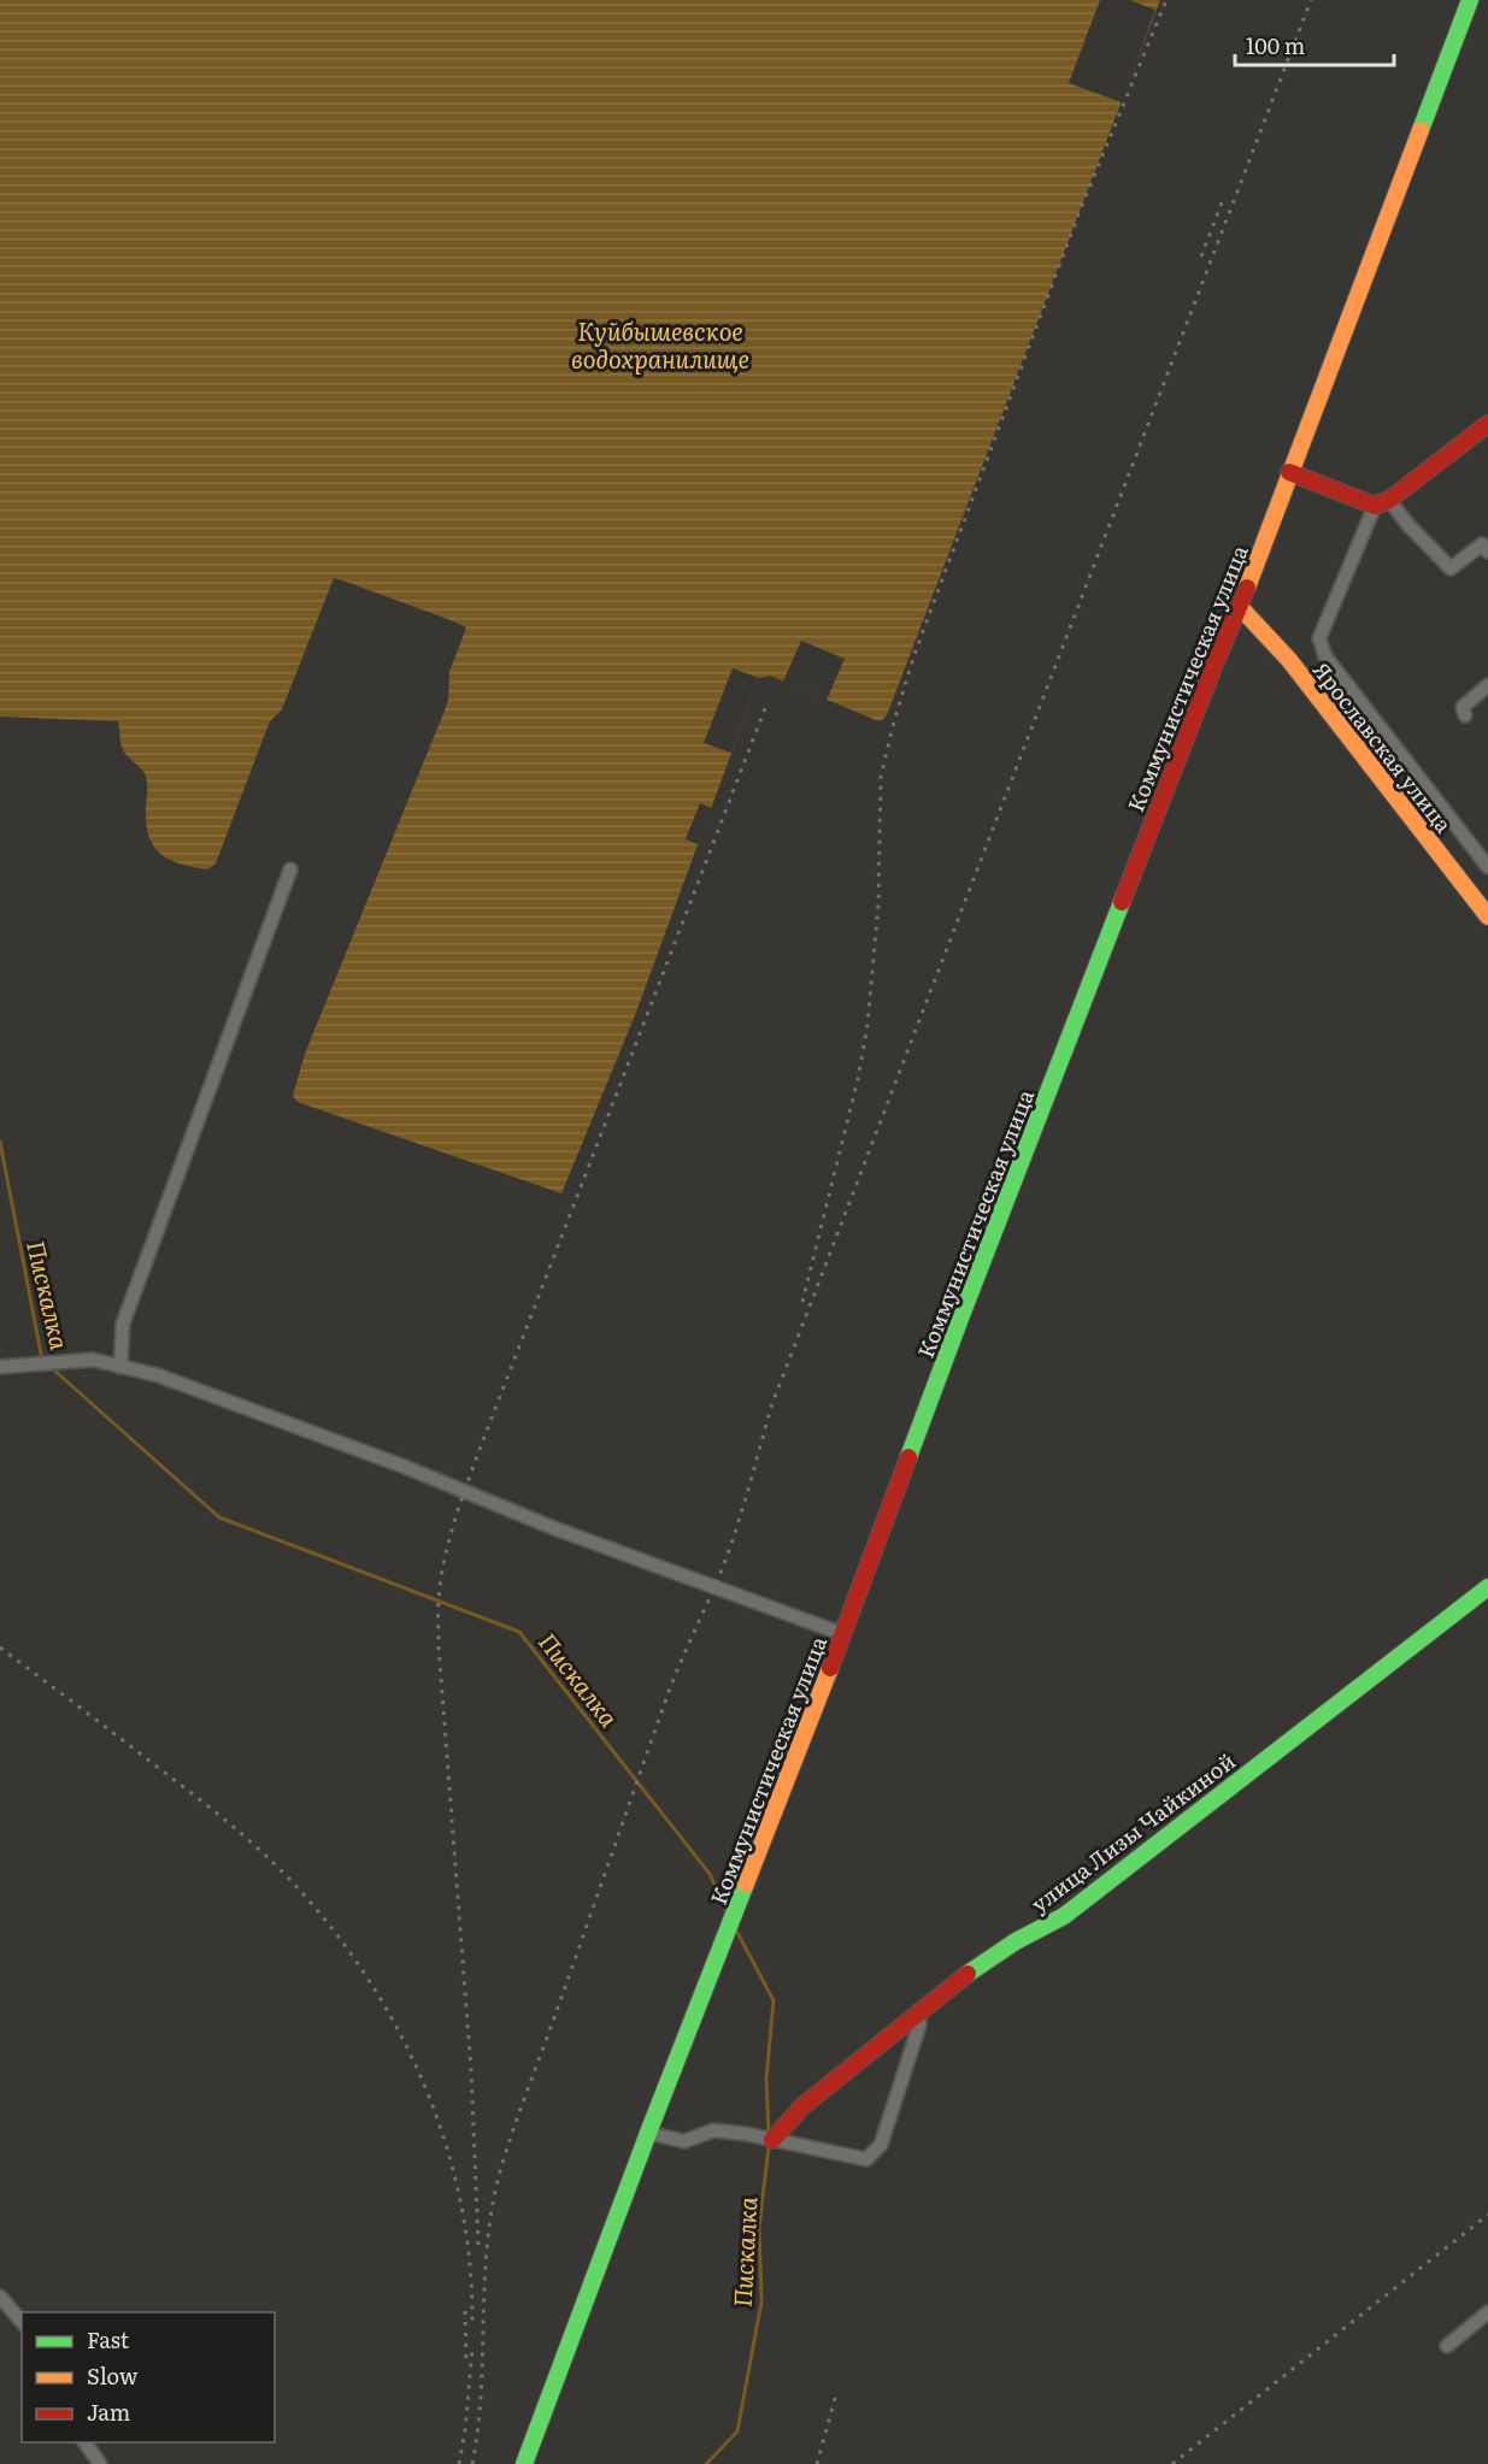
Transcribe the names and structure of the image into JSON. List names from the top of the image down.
{
  "streets": {
    "main road": ["Коммунистическая улица", "Ярославская улица", "улица Лизы Чайкиной"]
  },
  "crossings": [
    ["Коммунистическая улица", "Ярославская улица"]
  ],
  "water": ["Куйбышевское водохранилище", "Пискалка"],
  "legend": ["Fast", "Slow", "Jam"],
  "scale_bar": "100 m"
}
